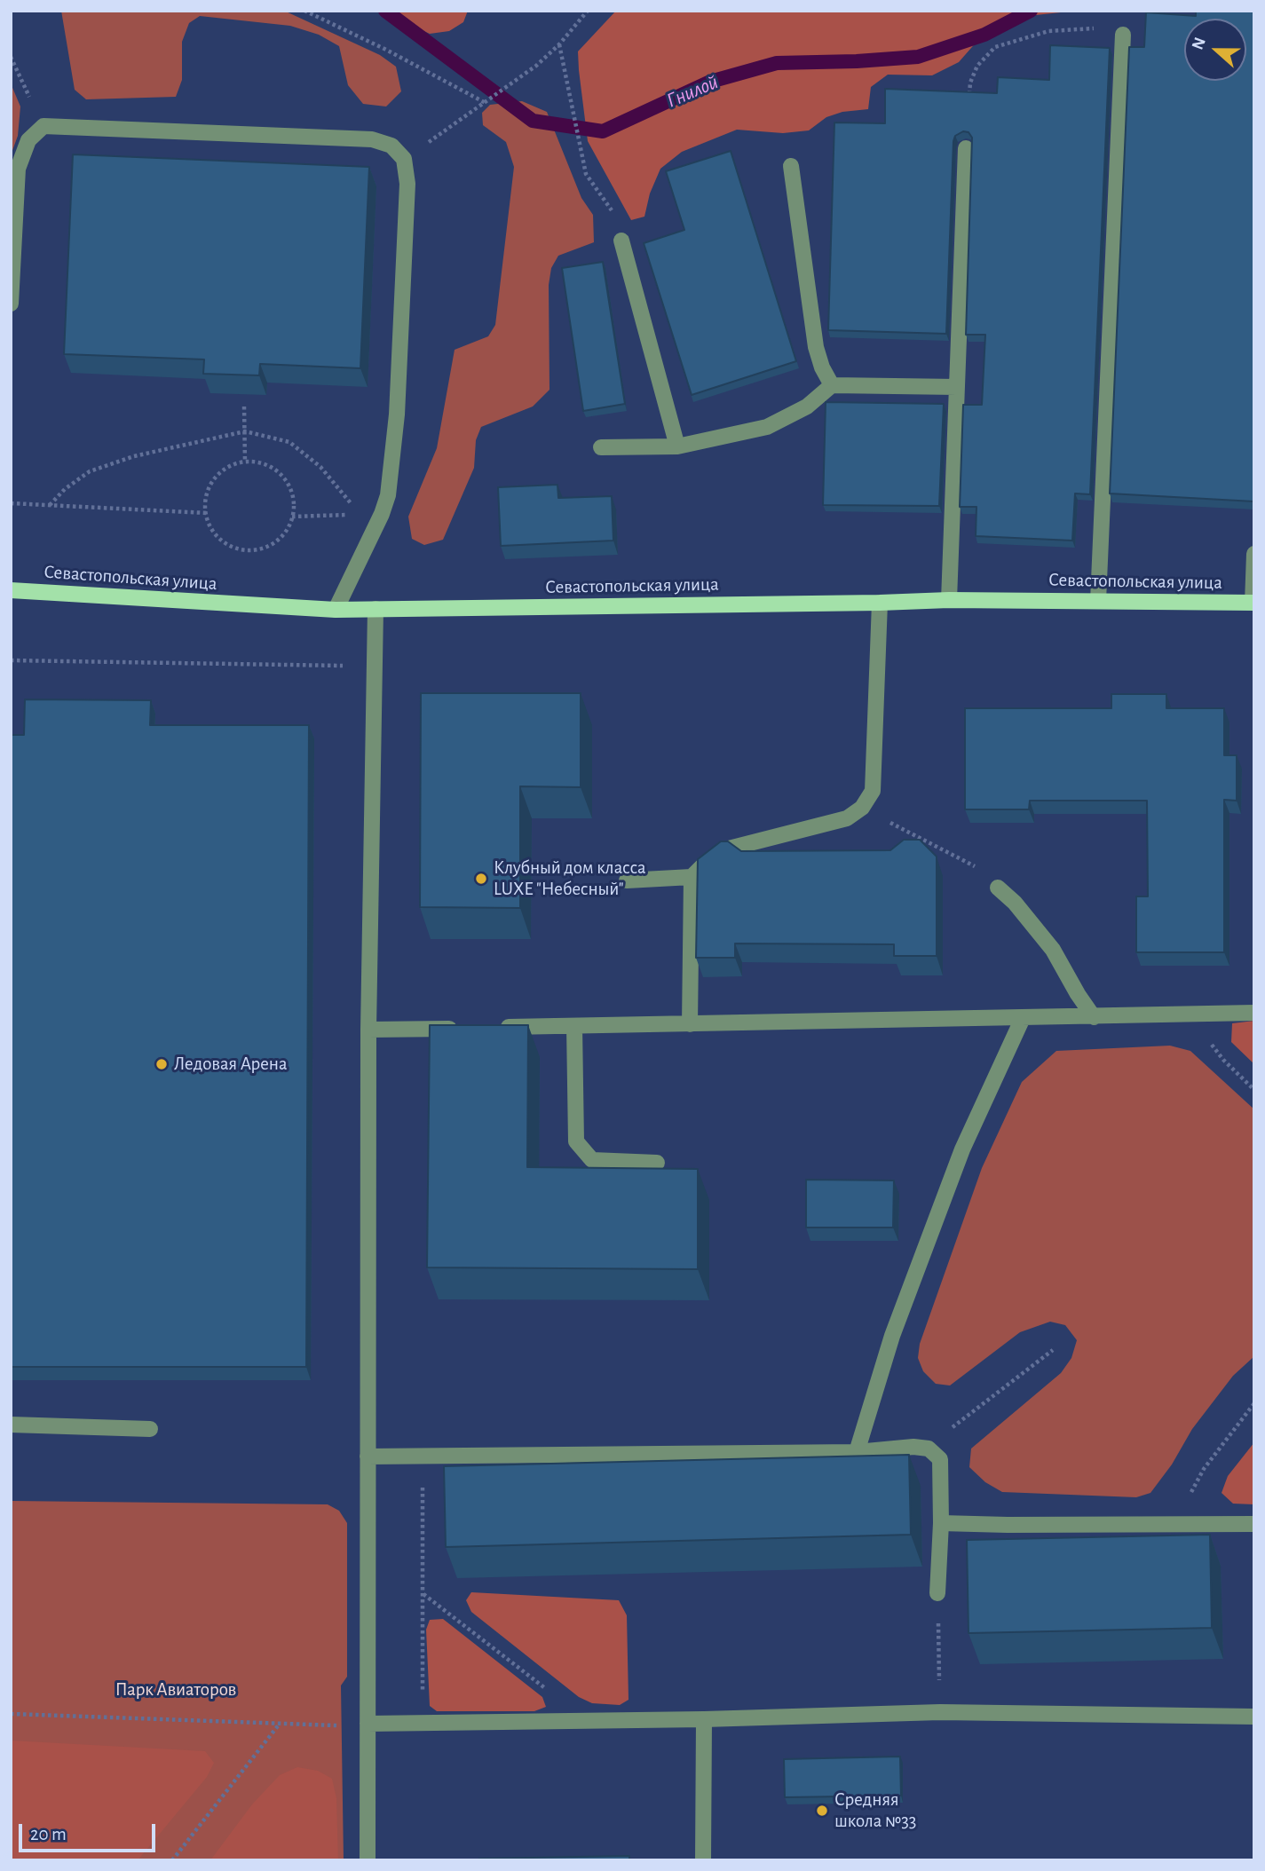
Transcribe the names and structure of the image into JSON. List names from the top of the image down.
{
  "streets": {
    "main road": ["Севастопольская улица"]
  },
  "water": ["Гнилой"],
  "parks": ["Парк Авиаторов"],
  "places": ["Клубный дом класса LUXE \"Небесный\"", "Ледовая Арена", "Средняя школа №33"],
  "scale_bar": "20 m",
  "north": "left"
}
